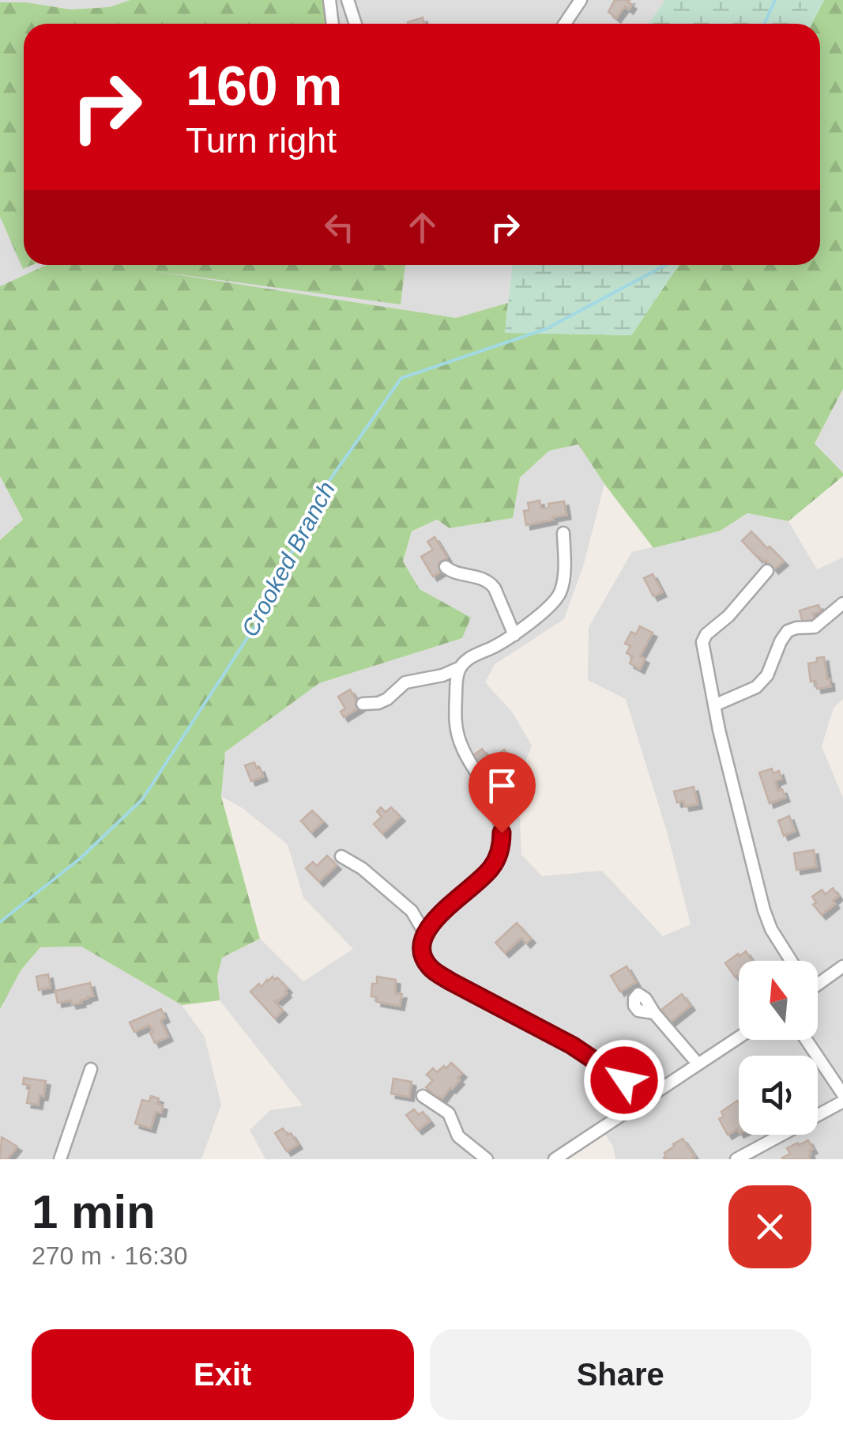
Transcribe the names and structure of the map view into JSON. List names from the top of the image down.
{
  "water": ["Crooked Branch"],
  "north": "top",
  "page": {
    "turn": ["160 m", "Turn right"],
    "heading": ["1 min", "270 m · 16:30"],
    "buttons": ["Exit", "Share"]
  }
}
